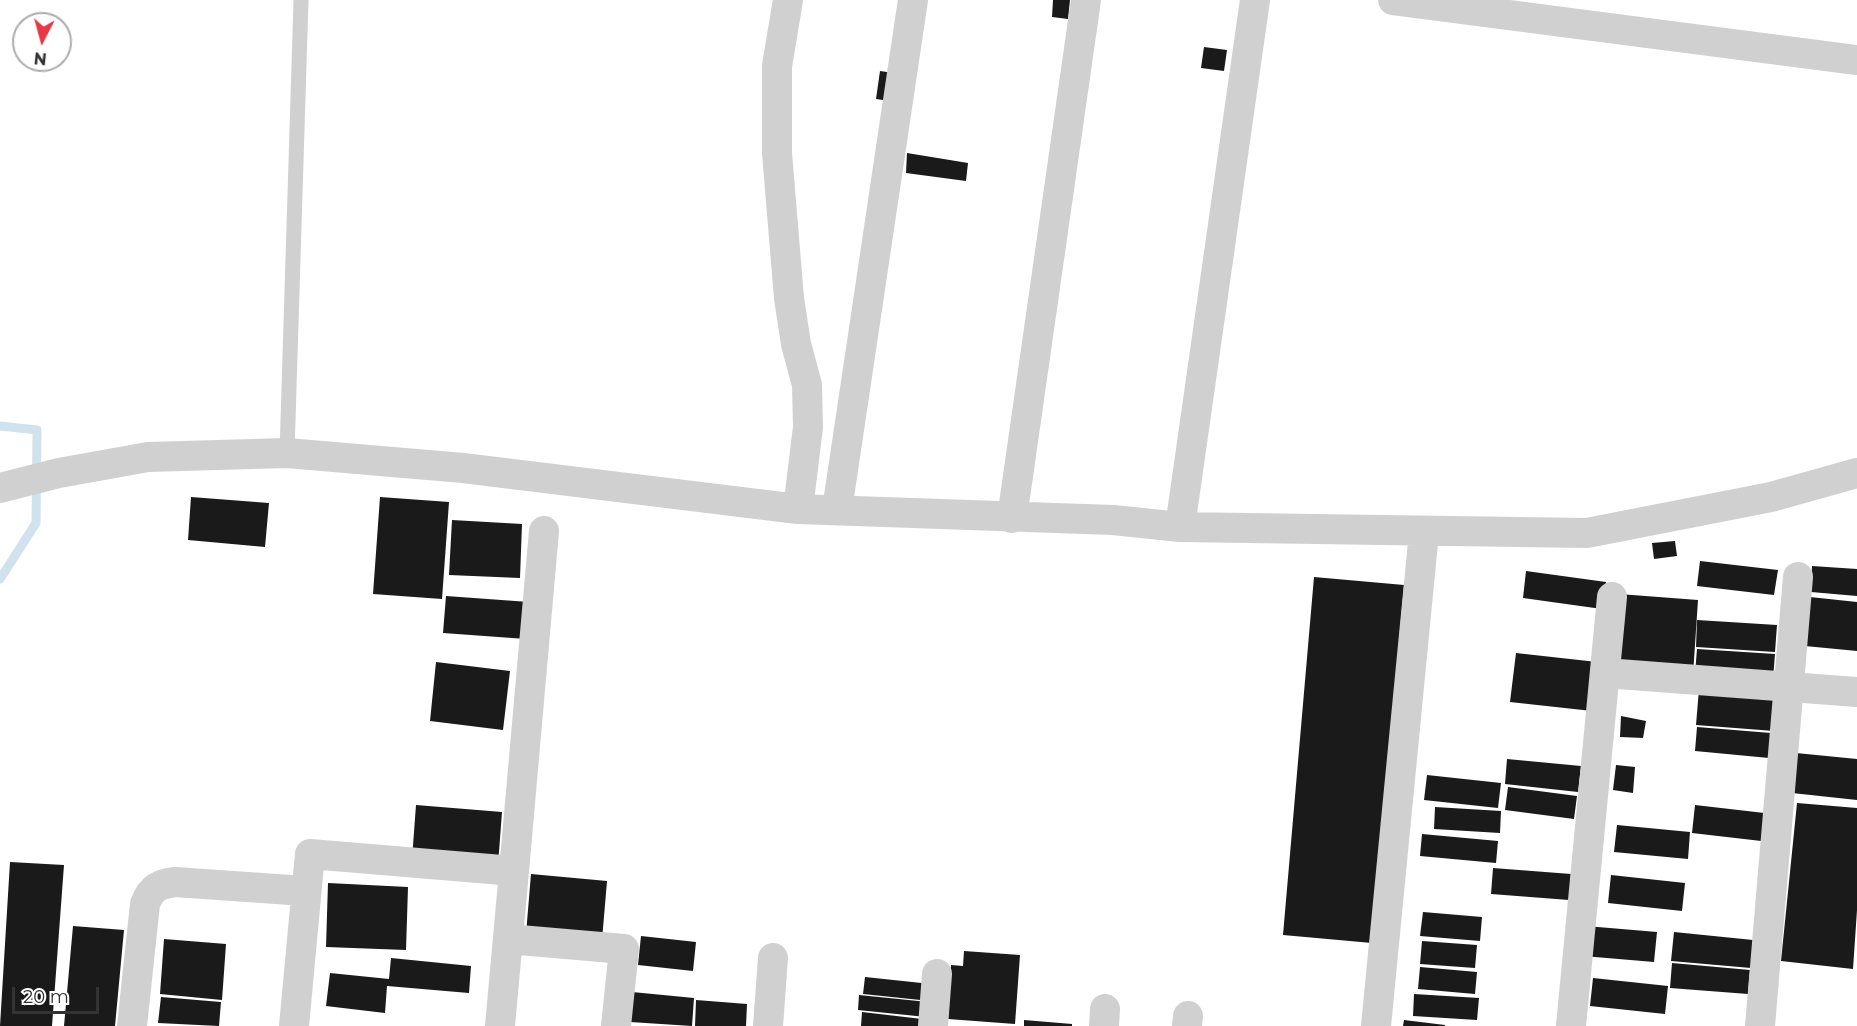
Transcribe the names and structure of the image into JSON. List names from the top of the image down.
{
  "scale_bar": "20 m",
  "north": "bottom"
}
